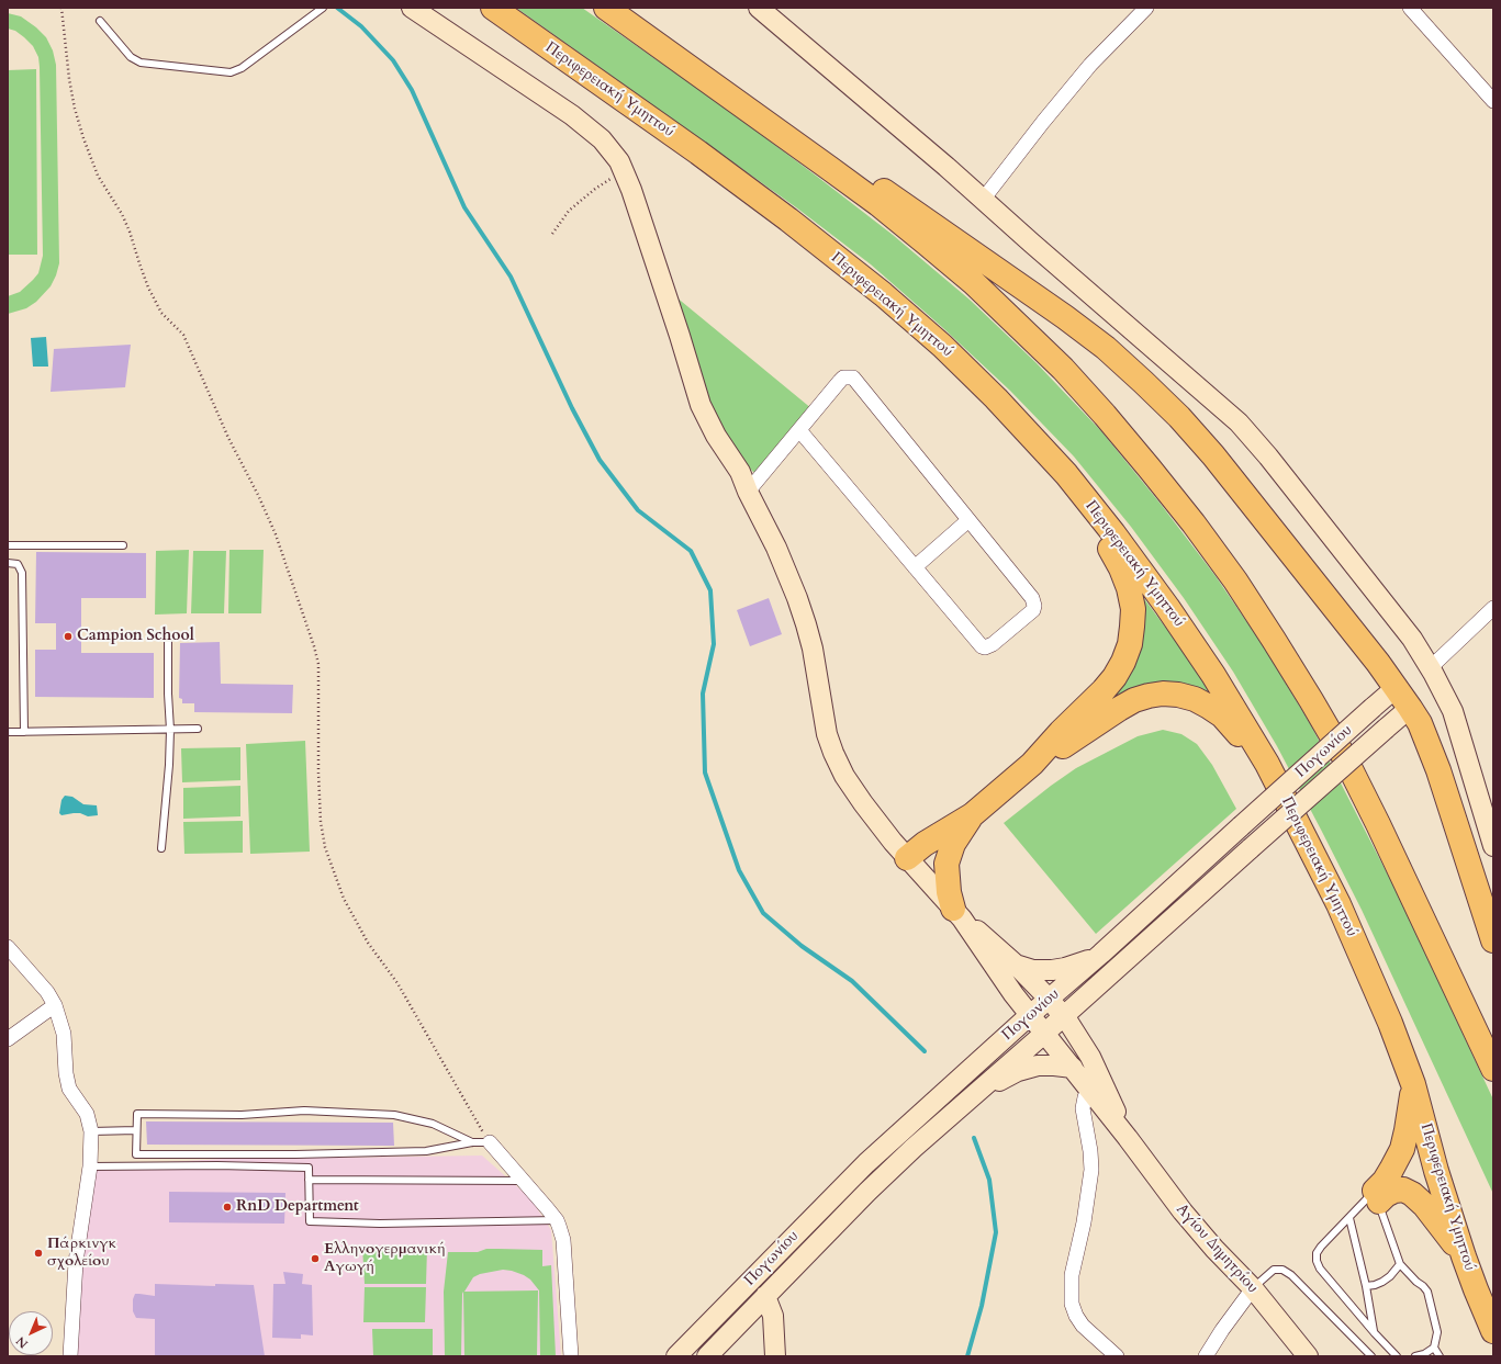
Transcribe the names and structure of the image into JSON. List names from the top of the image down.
{
  "streets": {
    "highway": ["Περιφερειακή Υμηττού"],
    "street": ["Πογωνίου", "Αγίου Δημητρίου"]
  },
  "places": [
    "Campion School",
    "RnD Department",
    "Πάρκινγκ σχολείου",
    "Ελληνογερμανική Αγωγή"
  ],
  "north": "bottom left"
}
